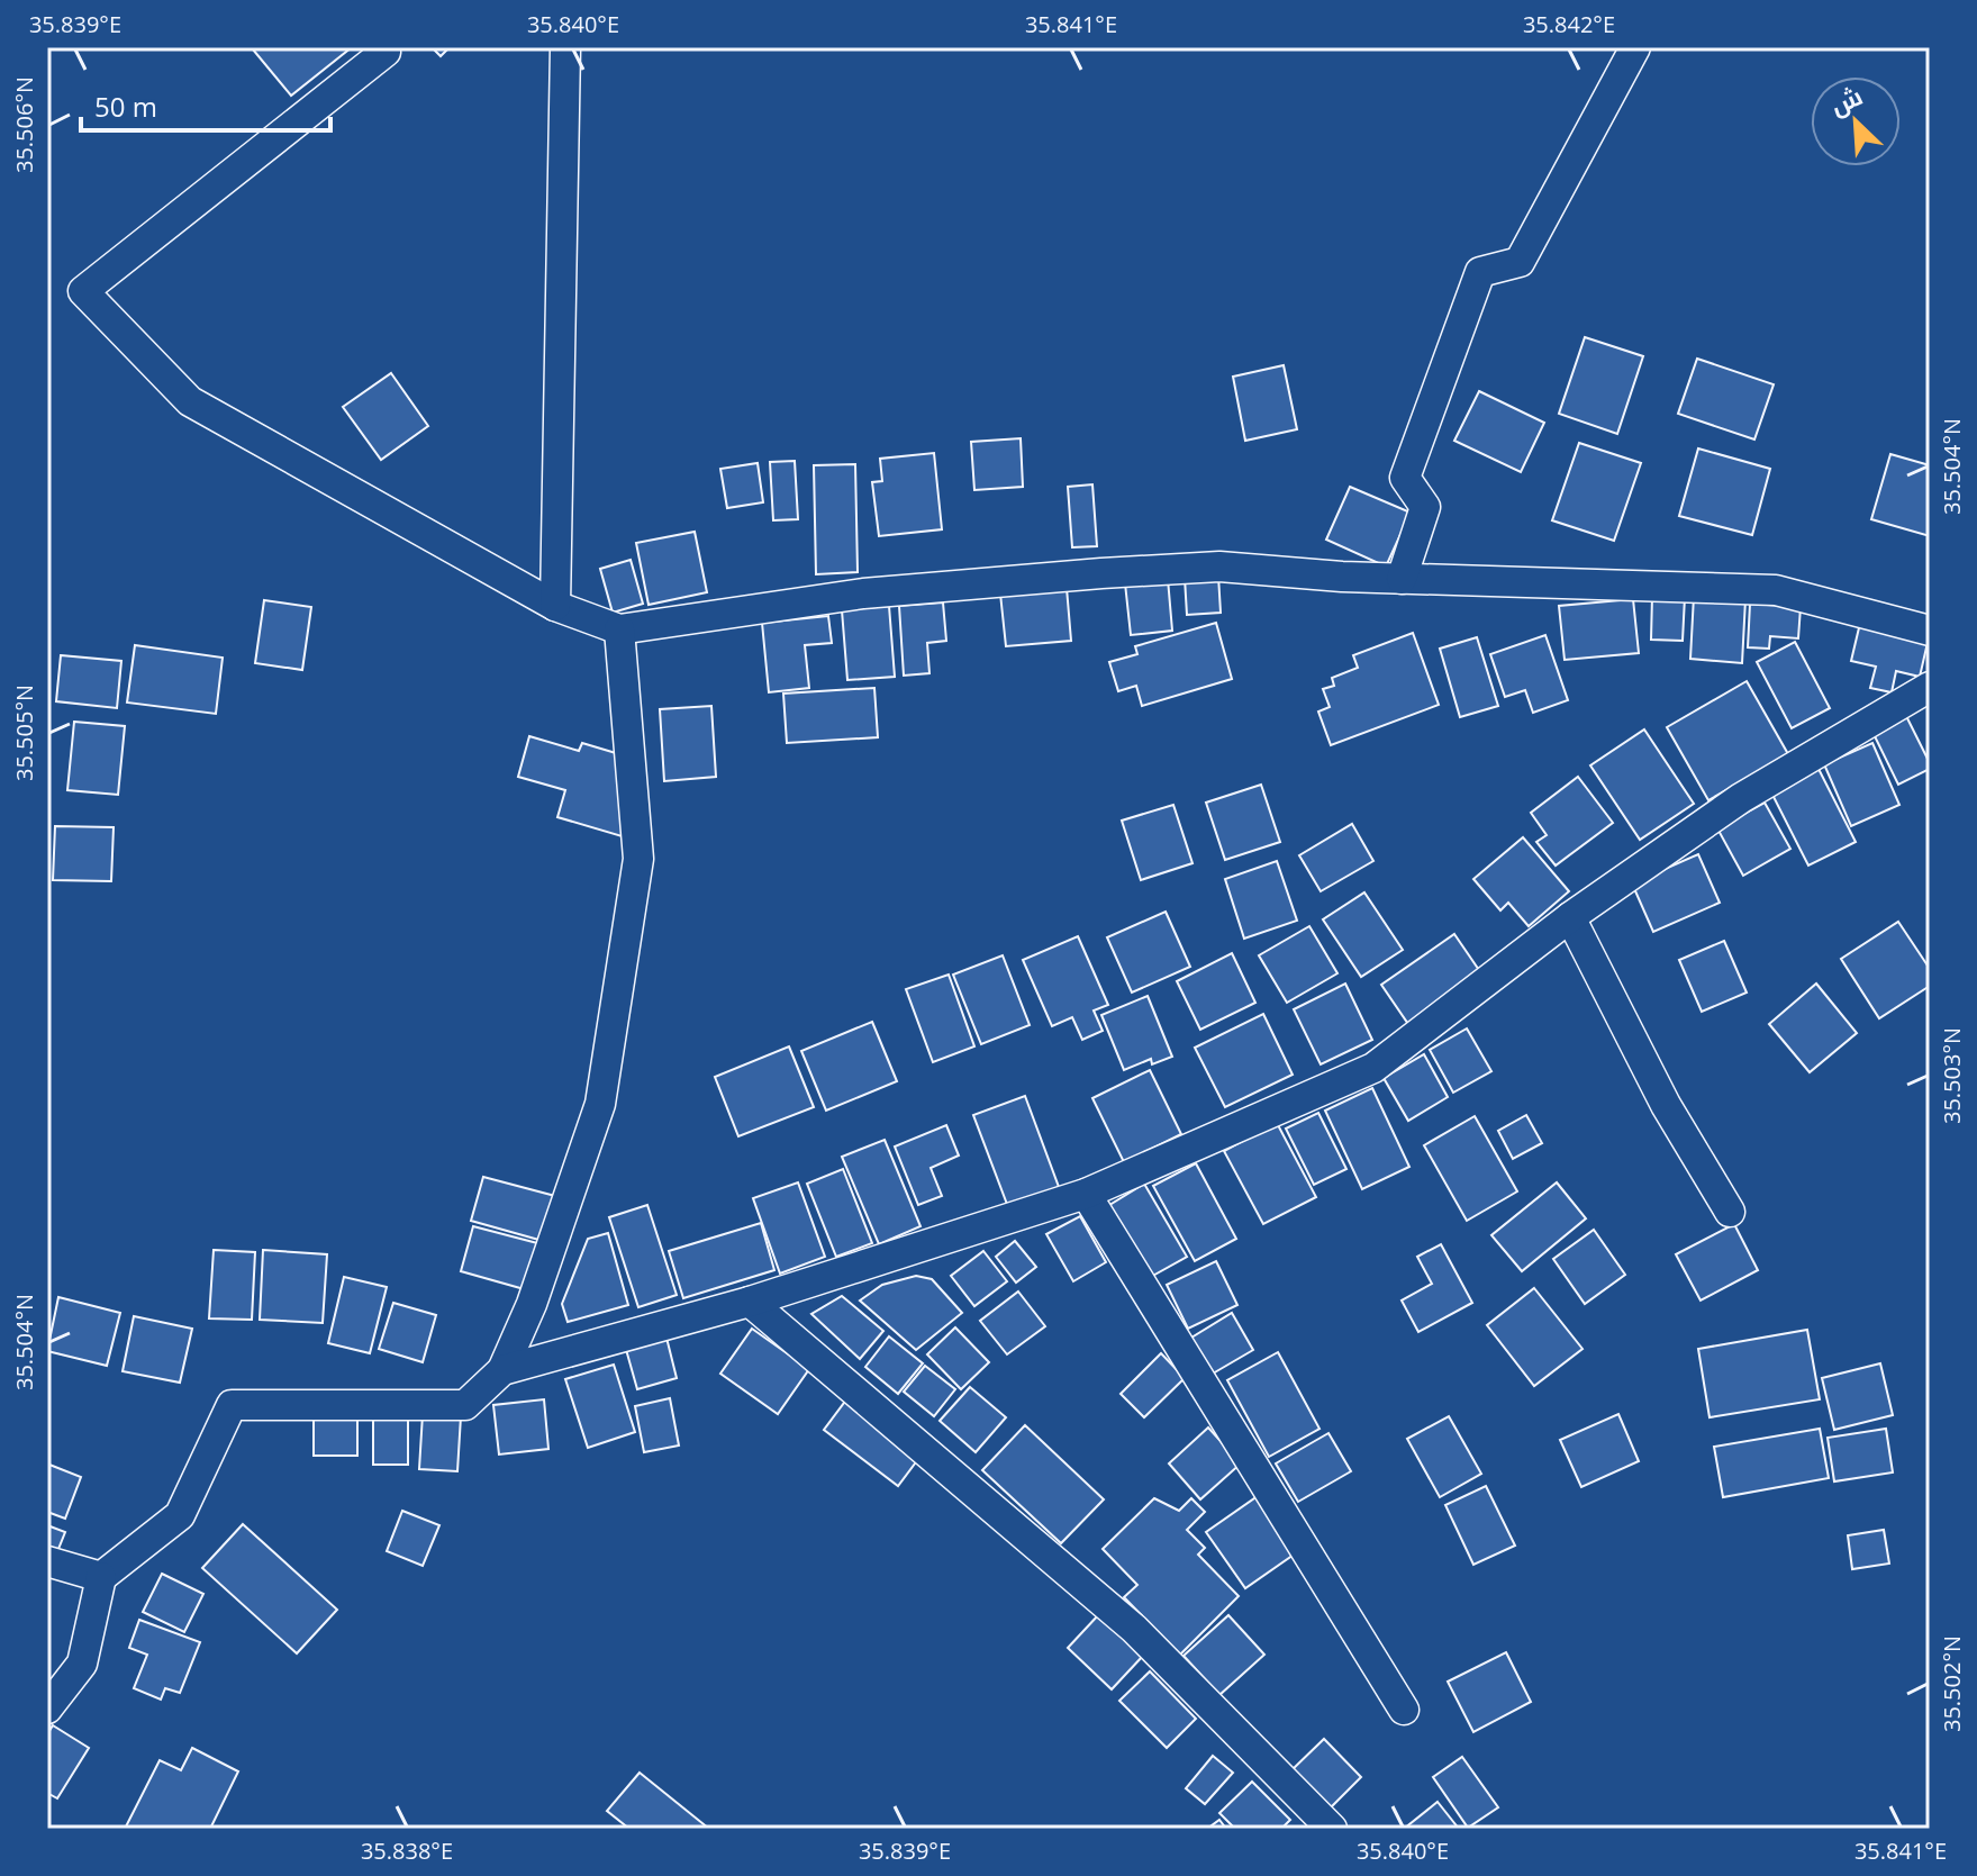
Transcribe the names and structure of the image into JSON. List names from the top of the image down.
{
  "scale_bar": "50 m",
  "north": "top left",
  "coordinates": [
    "35.839°E",
    "35.840°E",
    "35.841°E",
    "35.842°E",
    "35.506°N",
    "35.504°N",
    "35.505°N",
    "35.503°N",
    "35.502°N",
    "35.838°E"
  ]
}
